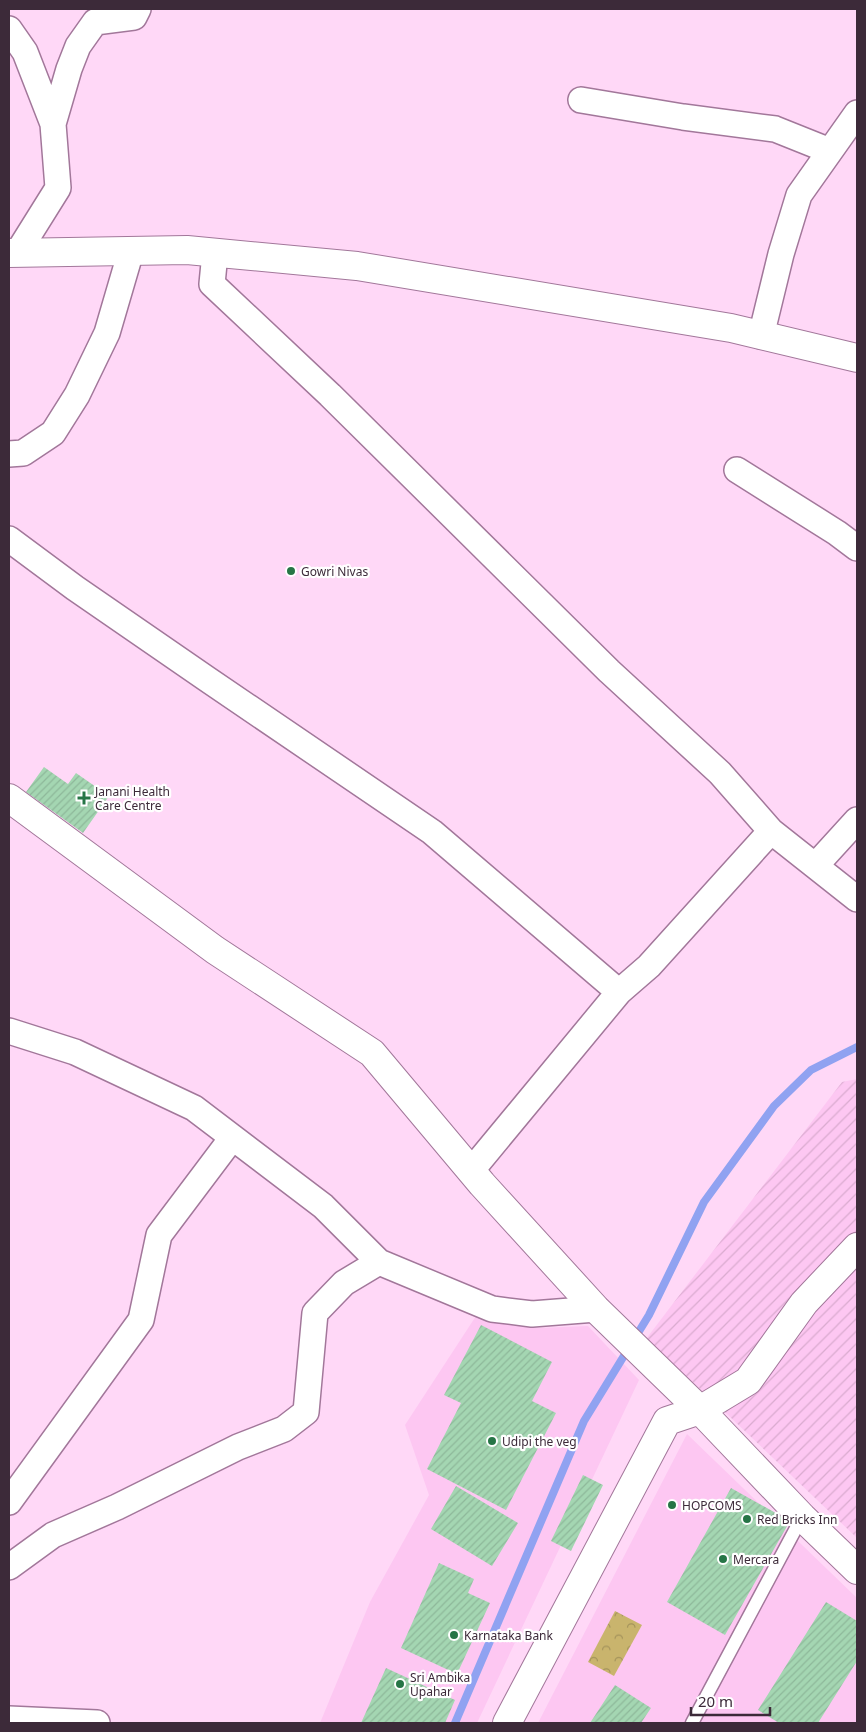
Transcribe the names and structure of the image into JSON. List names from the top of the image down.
{
  "places": {
    "other": [
      "Gowri Nivas",
      "Udipi the veg",
      "HOPCOMS",
      "Red Bricks Inn",
      "Mercara",
      "Karnataka Bank",
      "Sri Ambika Upahar"
    ],
    "health": ["Janani Health Care Centre"]
  },
  "scale_bar": "20 m"
}
